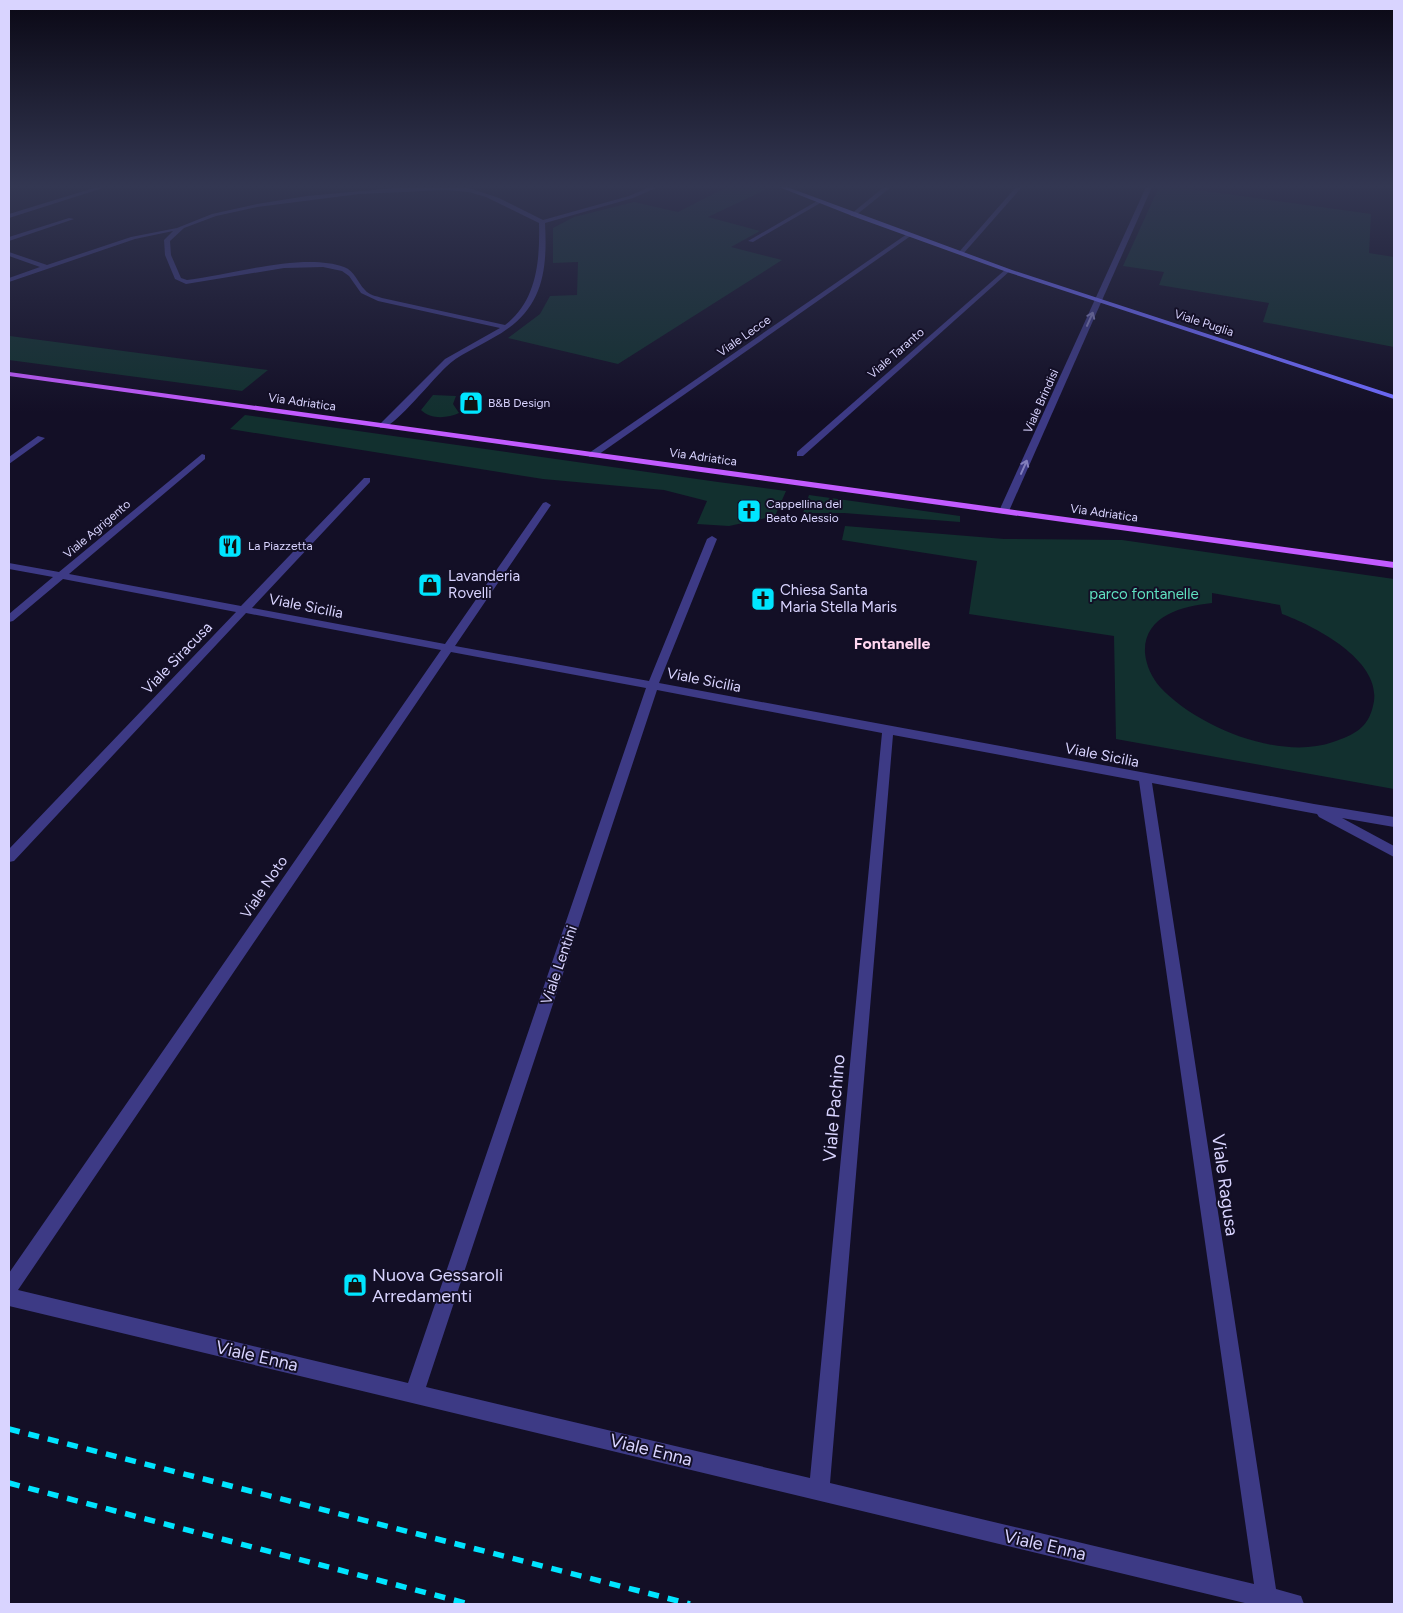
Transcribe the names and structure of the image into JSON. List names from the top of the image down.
{
  "streets": {
    "main road": ["Viale Puglia", "Via Adriatica"],
    "street": [
      "Viale Lecce",
      "Viale Taranto",
      "Viale Brindisi",
      "Viale Agrigento",
      "Viale Sicilia",
      "Viale Siracusa",
      "Viale Noto",
      "Viale Lentini",
      "Viale Pachino",
      "Viale Ragusa",
      "Viale Enna"
    ]
  },
  "crossings": [
    ["Viale Puglia", "Viale Taranto"],
    ["Viale Puglia", "Viale Brindisi"],
    ["Viale Lecce", "Via Adriatica"],
    ["Viale Brindisi", "Via Adriatica"],
    ["Viale Agrigento", "Viale Sicilia"],
    ["Viale Sicilia", "Viale Siracusa"],
    ["Viale Sicilia", "Viale Noto"],
    ["Viale Sicilia", "Viale Lentini"],
    ["Viale Sicilia", "Viale Pachino"],
    ["Viale Sicilia", "Viale Ragusa"],
    ["Viale Lentini", "Viale Enna"],
    ["Viale Pachino", "Viale Enna"],
    ["Viale Ragusa", "Viale Enna"]
  ],
  "one_way": ["Viale Brindisi"],
  "districts": ["Fontanelle"],
  "parks": ["parco fontanelle"],
  "places": {
    "shop": ["B&B Design", "Lavanderia Rovelli", "Nuova Gessaroli Arredamenti"],
    "church": ["Cappellina del Beato Alessio", "Chiesa Santa Maria Stella Maris"],
    "restaurant": ["La Piazzetta"]
  }
}
